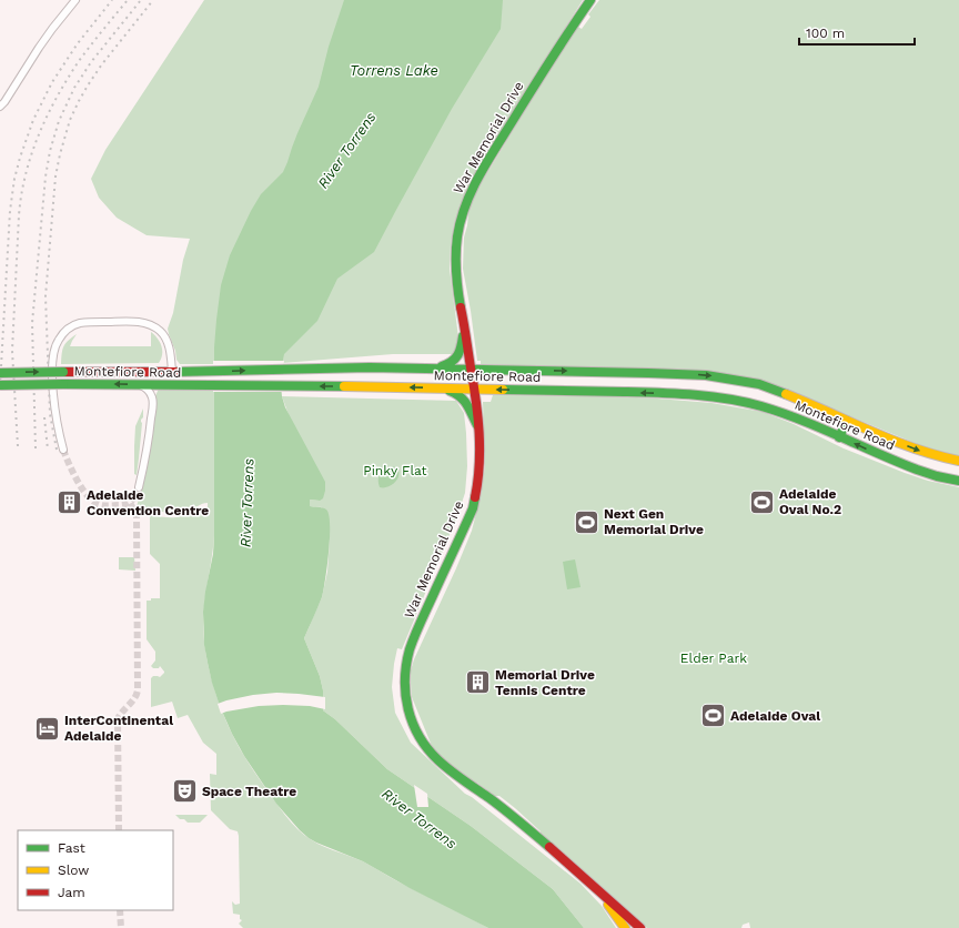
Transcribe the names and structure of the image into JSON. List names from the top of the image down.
{
  "streets": {
    "main road": ["War Memorial Drive", "Montefiore Road"]
  },
  "crossings": [
    ["War Memorial Drive", "Montefiore Road"]
  ],
  "water": ["Torrens Lake", "River Torrens"],
  "parks": ["Pinky Flat", "Elder Park"],
  "places": {
    "sports": ["Adelaide Oval No.2", "Next Gen Memorial Drive", "Adelaide Oval"],
    "building": ["Adelaide Convention Centre", "Memorial Drive Tennis Centre"],
    "hotel": ["InterContinental Adelaide"],
    "theatre": ["Space Theatre"]
  },
  "legend": ["Fast", "Slow", "Jam"],
  "scale_bar": "100 m"
}
